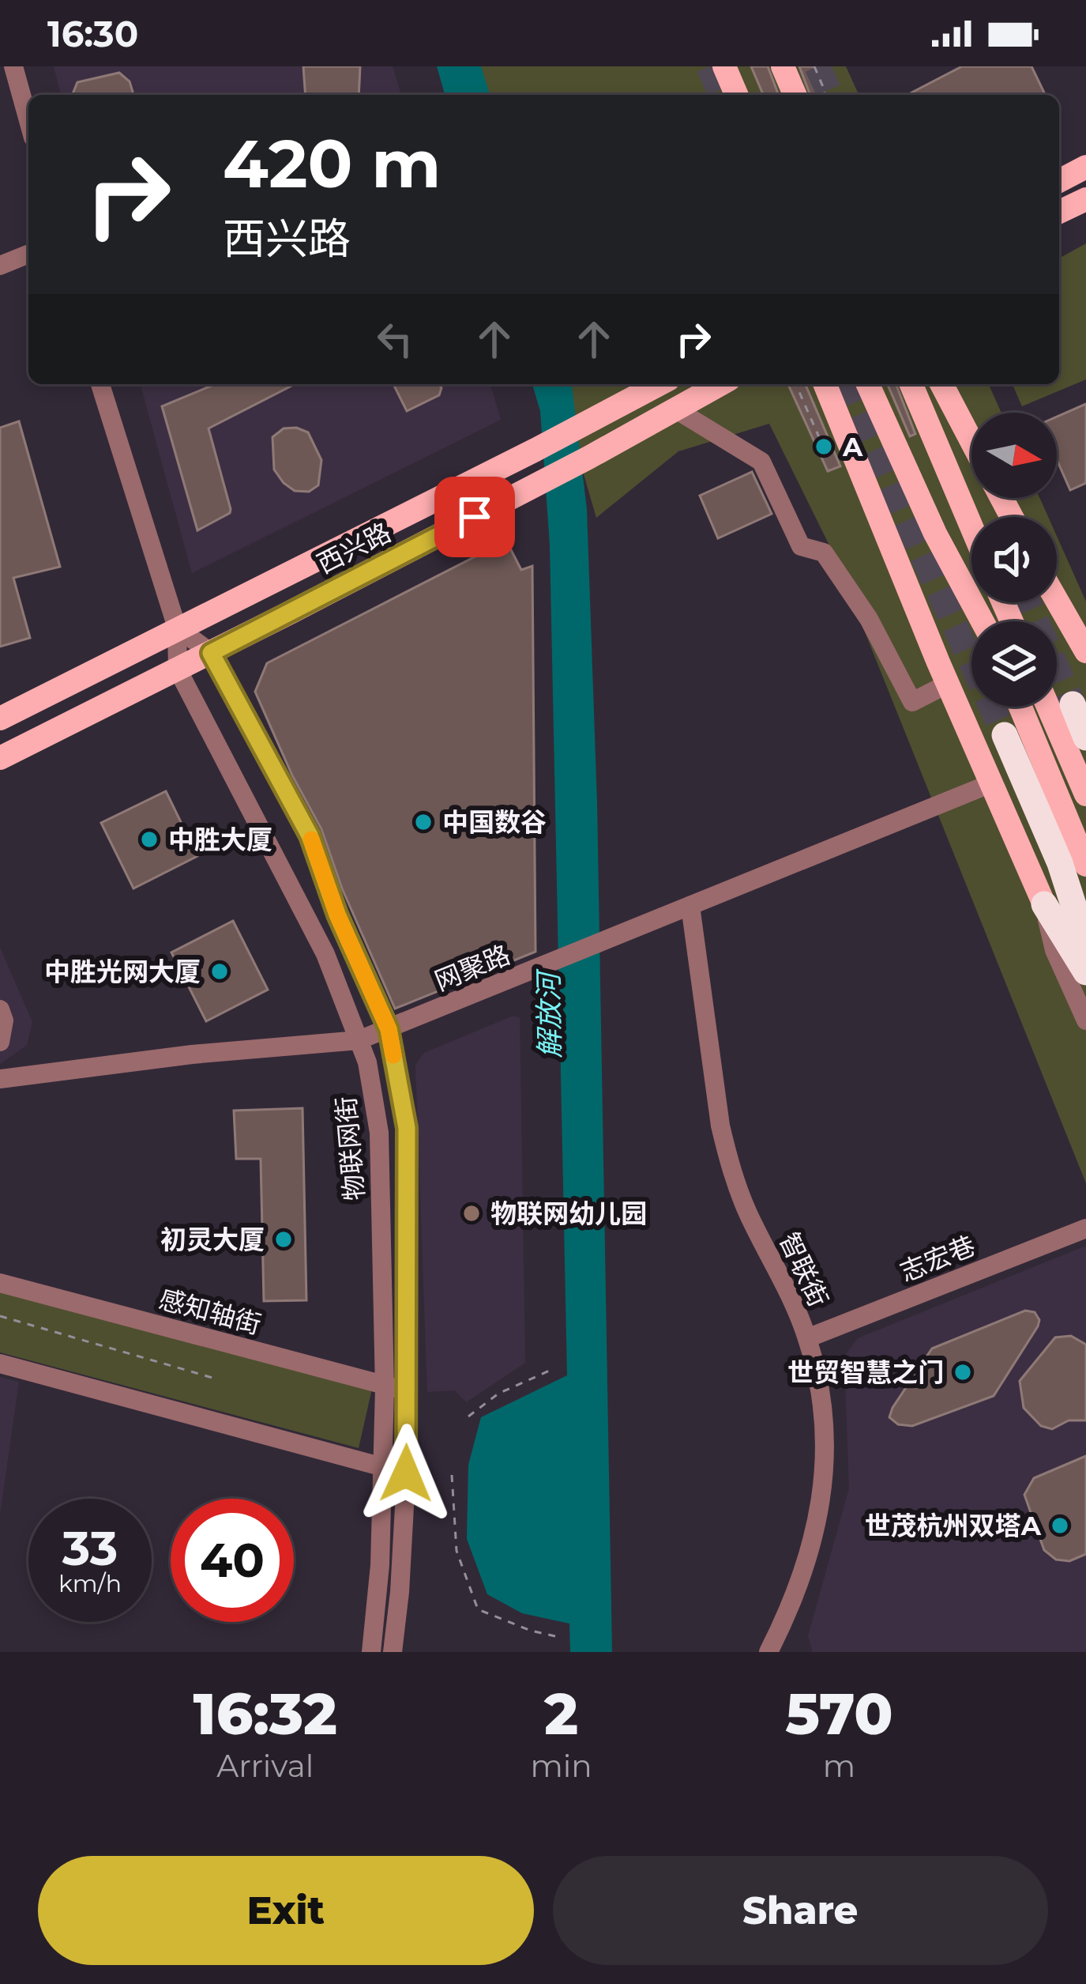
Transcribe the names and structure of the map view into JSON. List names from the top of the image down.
{
  "streets": {
    "main road": ["西兴路"],
    "street": [
      "网聚路",
      "物联网街",
      "志宏巷",
      "智联街",
      "感知轴街"
    ]
  },
  "crossings": [
    ["西兴路", "物联网街"],
    ["网聚路", "物联网街"],
    ["网聚路", "智联街"],
    ["物联网街", "感知轴街"],
    ["志宏巷", "智联街"]
  ],
  "water": ["解放河"],
  "places": [
    "A",
    "中国数谷",
    "中胜大厦",
    "中胜光网大厦",
    "物联网幼儿园",
    "初灵大厦",
    "世贸智慧之门",
    "世茂杭州双塔A"
  ],
  "north": "right",
  "page": {
    "status": "16:30",
    "turn": ["420 m", "西兴路"],
    "speed": "33 km/h",
    "limit": "40",
    "eta": [
      "16:32",
      "Arrival",
      "2",
      "min",
      "570",
      "m"
    ],
    "buttons": ["Exit", "Share"]
  }
}
